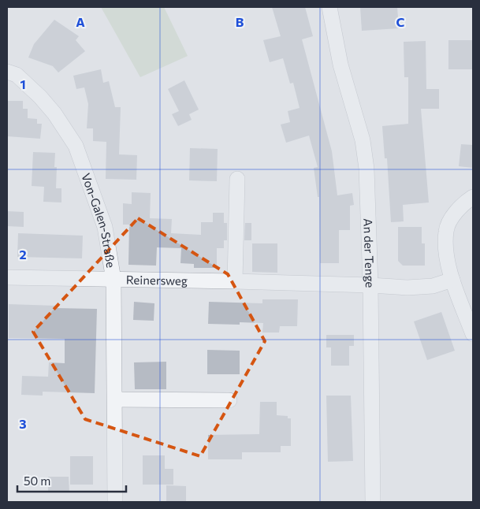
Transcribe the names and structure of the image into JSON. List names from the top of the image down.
{
  "streets": {
    "street": ["Von-Galen-Straße", "An der Tenge", "Reinersweg"]
  },
  "crossings": [
    ["Von-Galen-Straße", "Reinersweg"],
    ["An der Tenge", "Reinersweg"]
  ],
  "scale_bar": "50 m",
  "grid": {
    "columns": ["A", "B", "C"],
    "rows": ["1", "2", "3"]
  }
}
